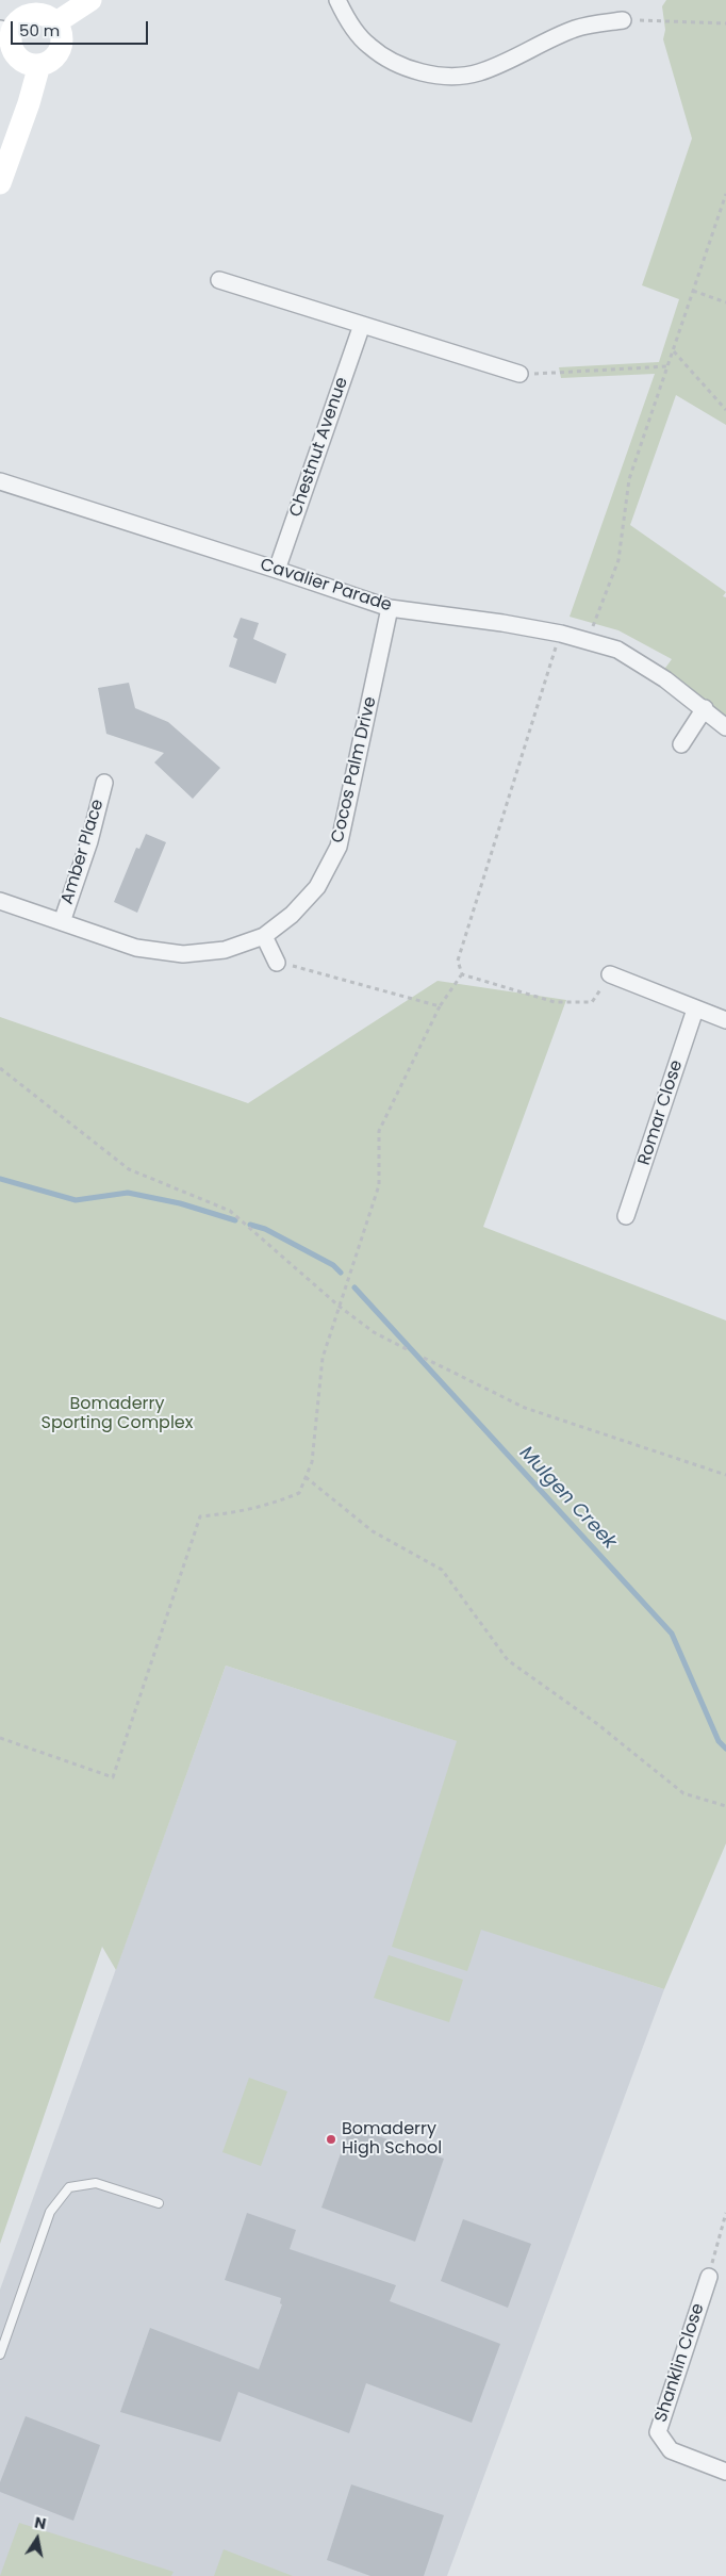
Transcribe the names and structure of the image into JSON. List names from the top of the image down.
{
  "streets": {
    "street": [
      "Chestnut Avenue",
      "Cavalier Parade",
      "Cocos Palm Drive",
      "Amber Place",
      "Romar Close",
      "Shanklin Close"
    ]
  },
  "crossings": [
    ["Chestnut Avenue", "Cavalier Parade"],
    ["Cavalier Parade", "Cocos Palm Drive"],
    ["Cocos Palm Drive", "Amber Place"]
  ],
  "water": ["Mulgen Creek"],
  "parks": ["Bomaderry Sporting Complex"],
  "places": ["Bomaderry High School"],
  "scale_bar": "50 m",
  "north": "top"
}
